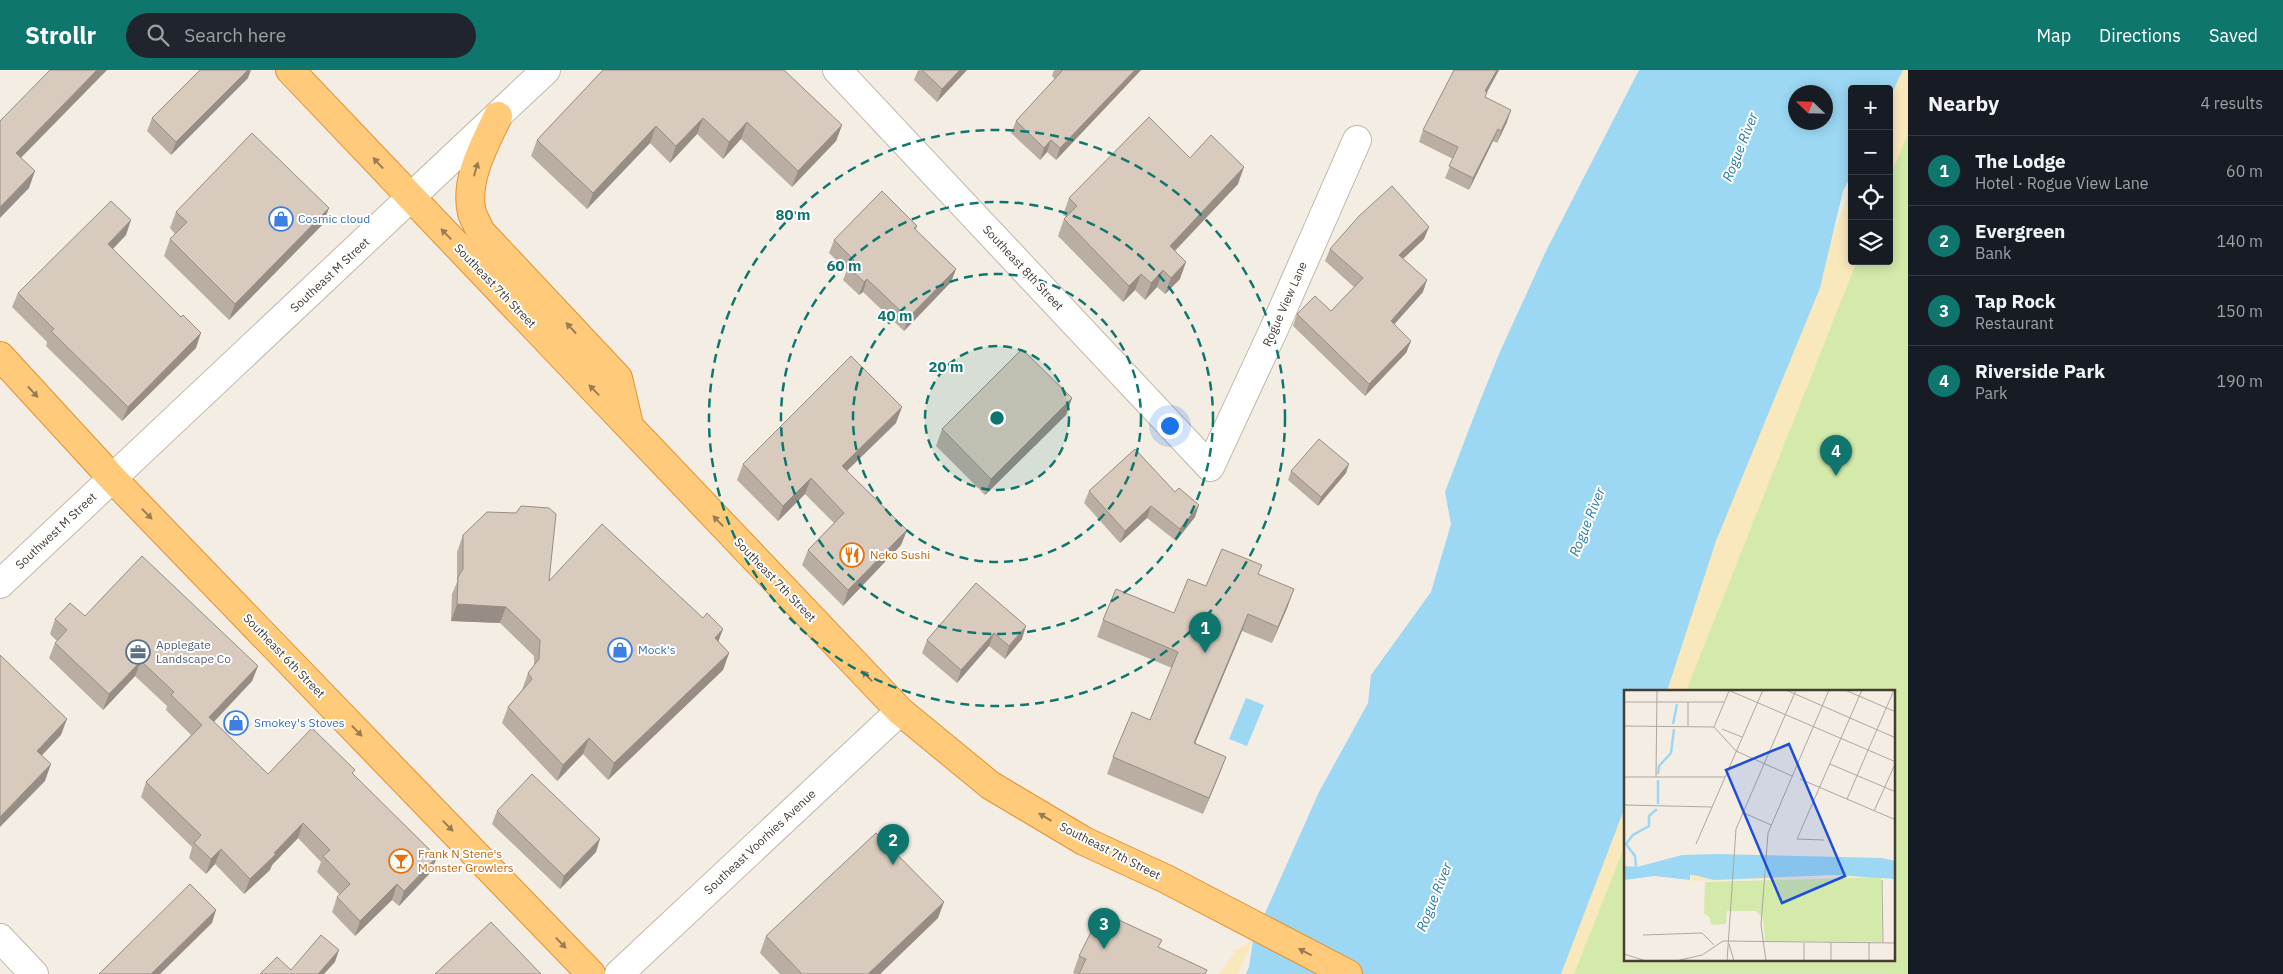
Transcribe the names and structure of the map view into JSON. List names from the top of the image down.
{
  "streets": {
    "highway": ["Southeast 7th Street", "Southeast 6th Street"],
    "street": [
      "Southeast 8th Street",
      "Southeast M Street",
      "Rogue View Lane",
      "Southwest M Street",
      "Southeast Voorhies Avenue"
    ]
  },
  "crossings": [
    ["Southeast 8th Street", "Rogue View Lane"],
    ["Southeast M Street", "Southeast 7th Street"],
    ["Southeast M Street", "Southwest M Street"],
    ["Southeast M Street", "Southeast 6th Street"],
    ["Southeast 7th Street", "Southeast Voorhies Avenue"],
    ["Southwest M Street", "Southeast 6th Street"]
  ],
  "one_way": ["Southeast 7th Street", "Southeast 6th Street"],
  "water": ["Rogue River"],
  "places": {
    "shop": ["Cosmic cloud", "Mock's", "Smokey's Stoves"],
    "restaurant": ["Neko Sushi"],
    "office": ["Applegate Landscape Co"],
    "bar": ["Frank N Stene's Monster Growlers"]
  },
  "north": "top left",
  "page": {
    "header": "Strollr",
    "search": "Search here",
    "nav": ["Map", "Directions", "Saved"],
    "heading": ["Nearby", "4 results"],
    "map_buttons": ["+", "−"],
    "list": [
      {
        "mark": "1",
        "name": "The Lodge",
        "note": "Hotel · Rogue View Lane",
        "value": "60 m"
      },
      {
        "mark": "2",
        "name": "Evergreen",
        "note": "Bank",
        "value": "140 m"
      },
      {
        "mark": "3",
        "name": "Tap Rock",
        "note": "Restaurant",
        "value": "150 m"
      },
      {
        "mark": "4",
        "name": "Riverside Park",
        "note": "Park",
        "value": "190 m"
      }
    ],
    "pins": [
      "4",
      "1",
      "2",
      "3"
    ]
  },
  "rings": [
    "80 m",
    "60 m",
    "40 m",
    "20 m"
  ]
}
